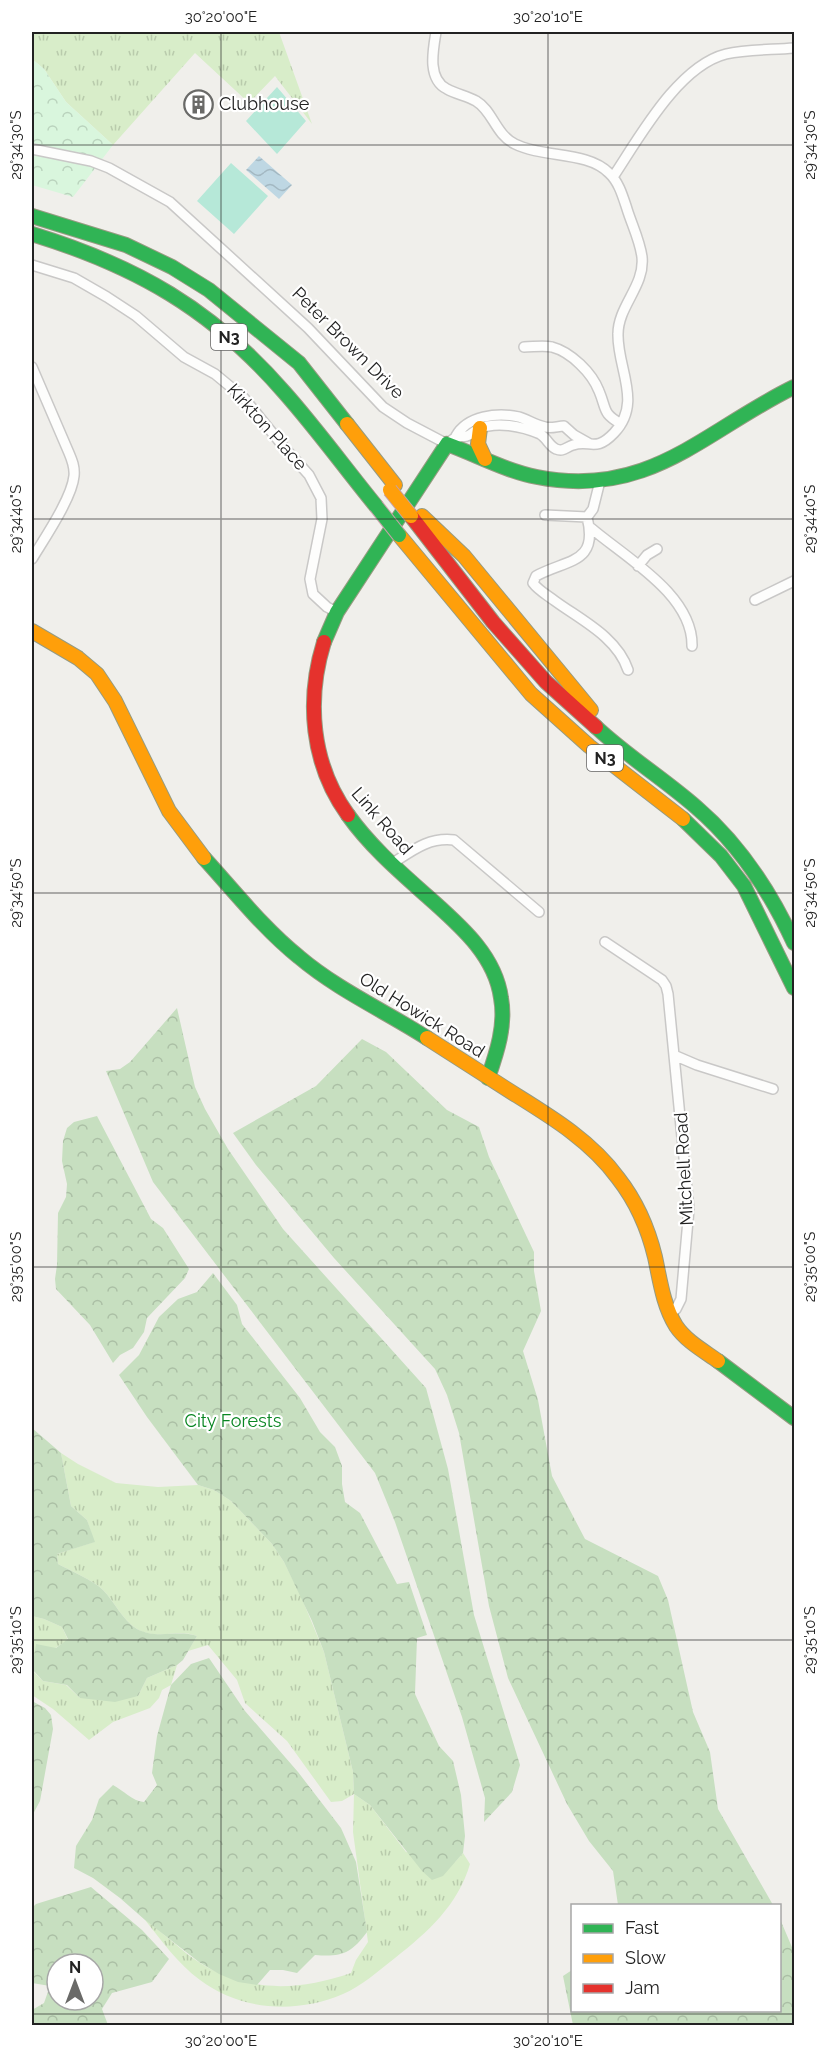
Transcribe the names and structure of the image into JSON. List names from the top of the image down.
{
  "streets": {
    "main road": [
      "N3",
      "Peter Brown Drive",
      "Link Road",
      "Old Howick Road"
    ],
    "street": ["Kirkton Place", "Mitchell Road"]
  },
  "crossings": [
    ["Peter Brown Drive", "Link Road"],
    ["Kirkton Place", "Link Road"],
    ["Link Road", "Old Howick Road"],
    ["Old Howick Road", "Mitchell Road"]
  ],
  "parks": ["City Forests"],
  "places": {
    "building": ["Clubhouse"]
  },
  "legend": ["Fast", "Slow", "Jam"],
  "north": "top",
  "coordinates": [
    "30°20'00\"E",
    "30°20'10\"E",
    "29°34'30\"S",
    "29°34'40\"S",
    "29°34'50\"S",
    "29°35'00\"S",
    "29°35'10\"S"
  ]
}
